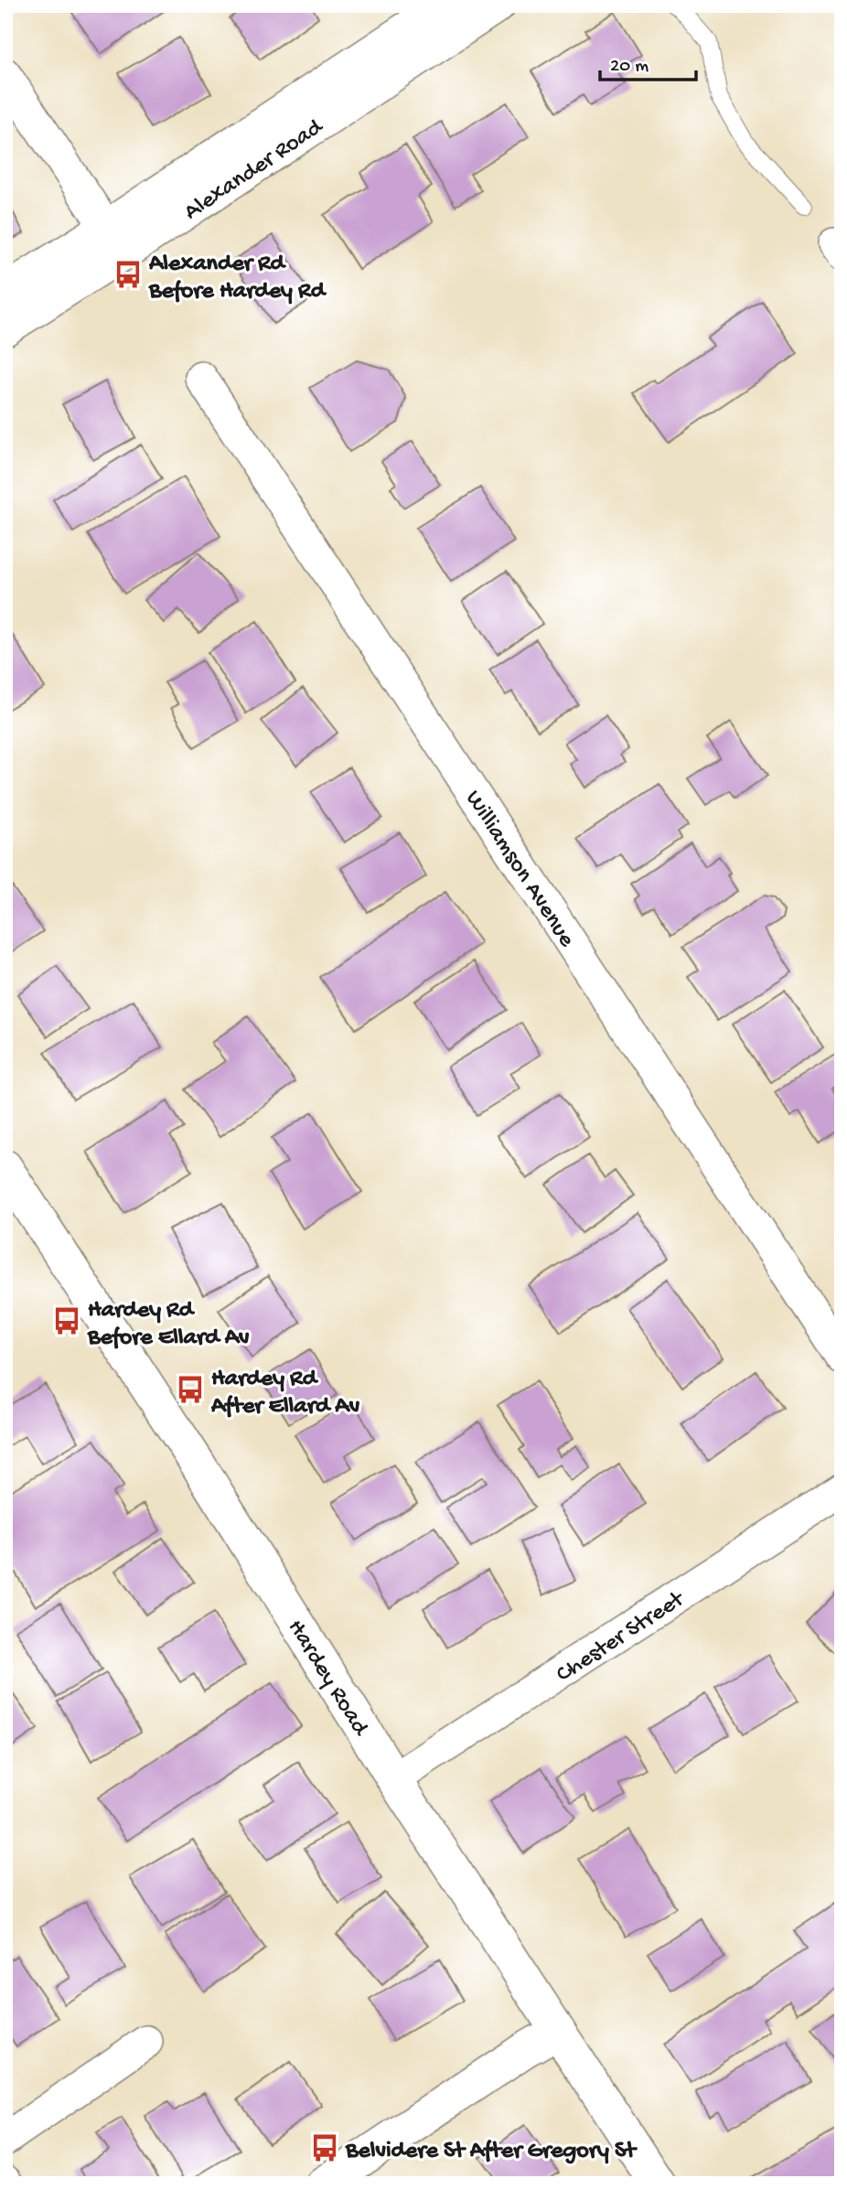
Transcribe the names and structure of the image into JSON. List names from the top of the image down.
{
  "streets": {
    "main road": ["Alexander Road", "Hardey Road"],
    "street": ["Williamson Avenue", "Chester Street"]
  },
  "crossings": [
    ["Chester Street", "Hardey Road"]
  ],
  "places": {
    "bus stop": [
      "Alexander Rd Before Hardey Rd",
      "Hardey Rd Before Ellard Av",
      "Hardey Rd After Ellard Av",
      "Belvidere St After Gregory St"
    ]
  },
  "scale_bar": "20 m"
}
